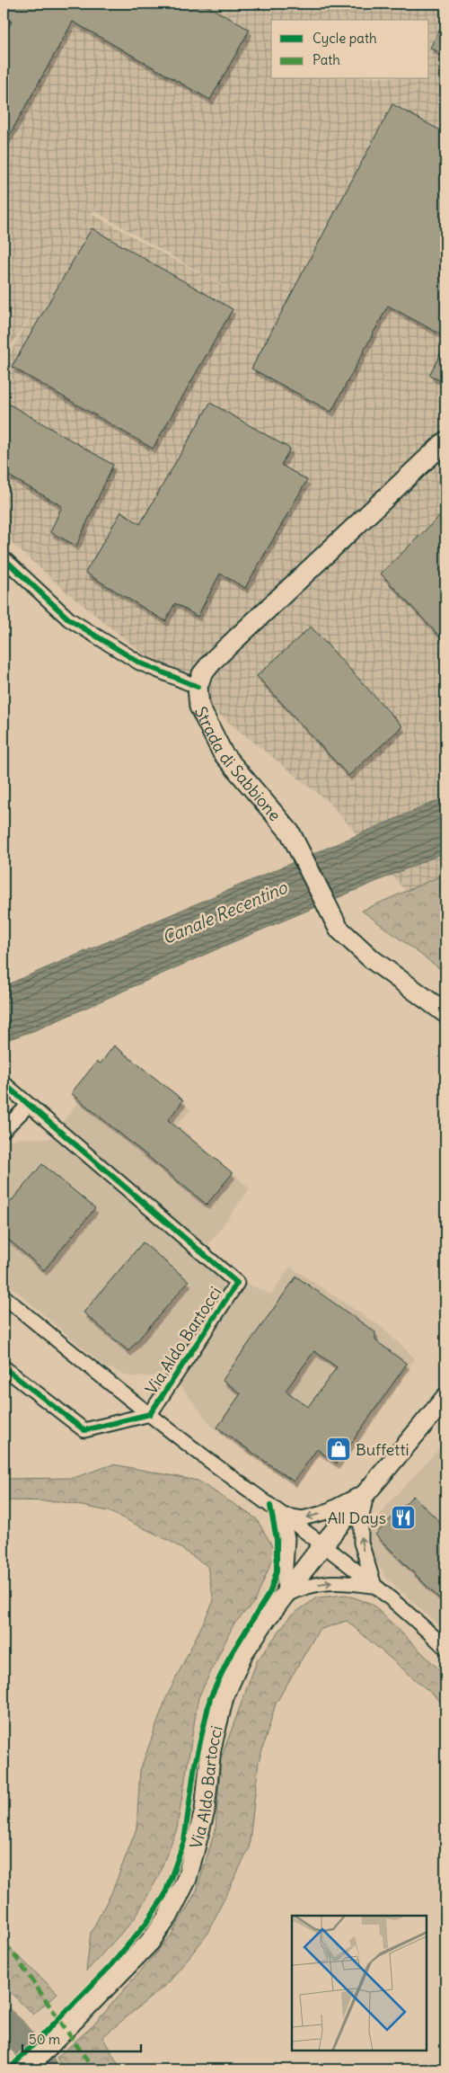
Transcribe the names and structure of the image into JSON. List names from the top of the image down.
{
  "streets": {
    "main road": ["Strada di Sabbione", "Via Aldo Bartocci"]
  },
  "water": ["Canale Recentino"],
  "places": {
    "shop": ["Buffetti"],
    "restaurant": ["All Days"]
  },
  "legend": ["Cycle path", "Path"],
  "scale_bar": "50 m"
}
